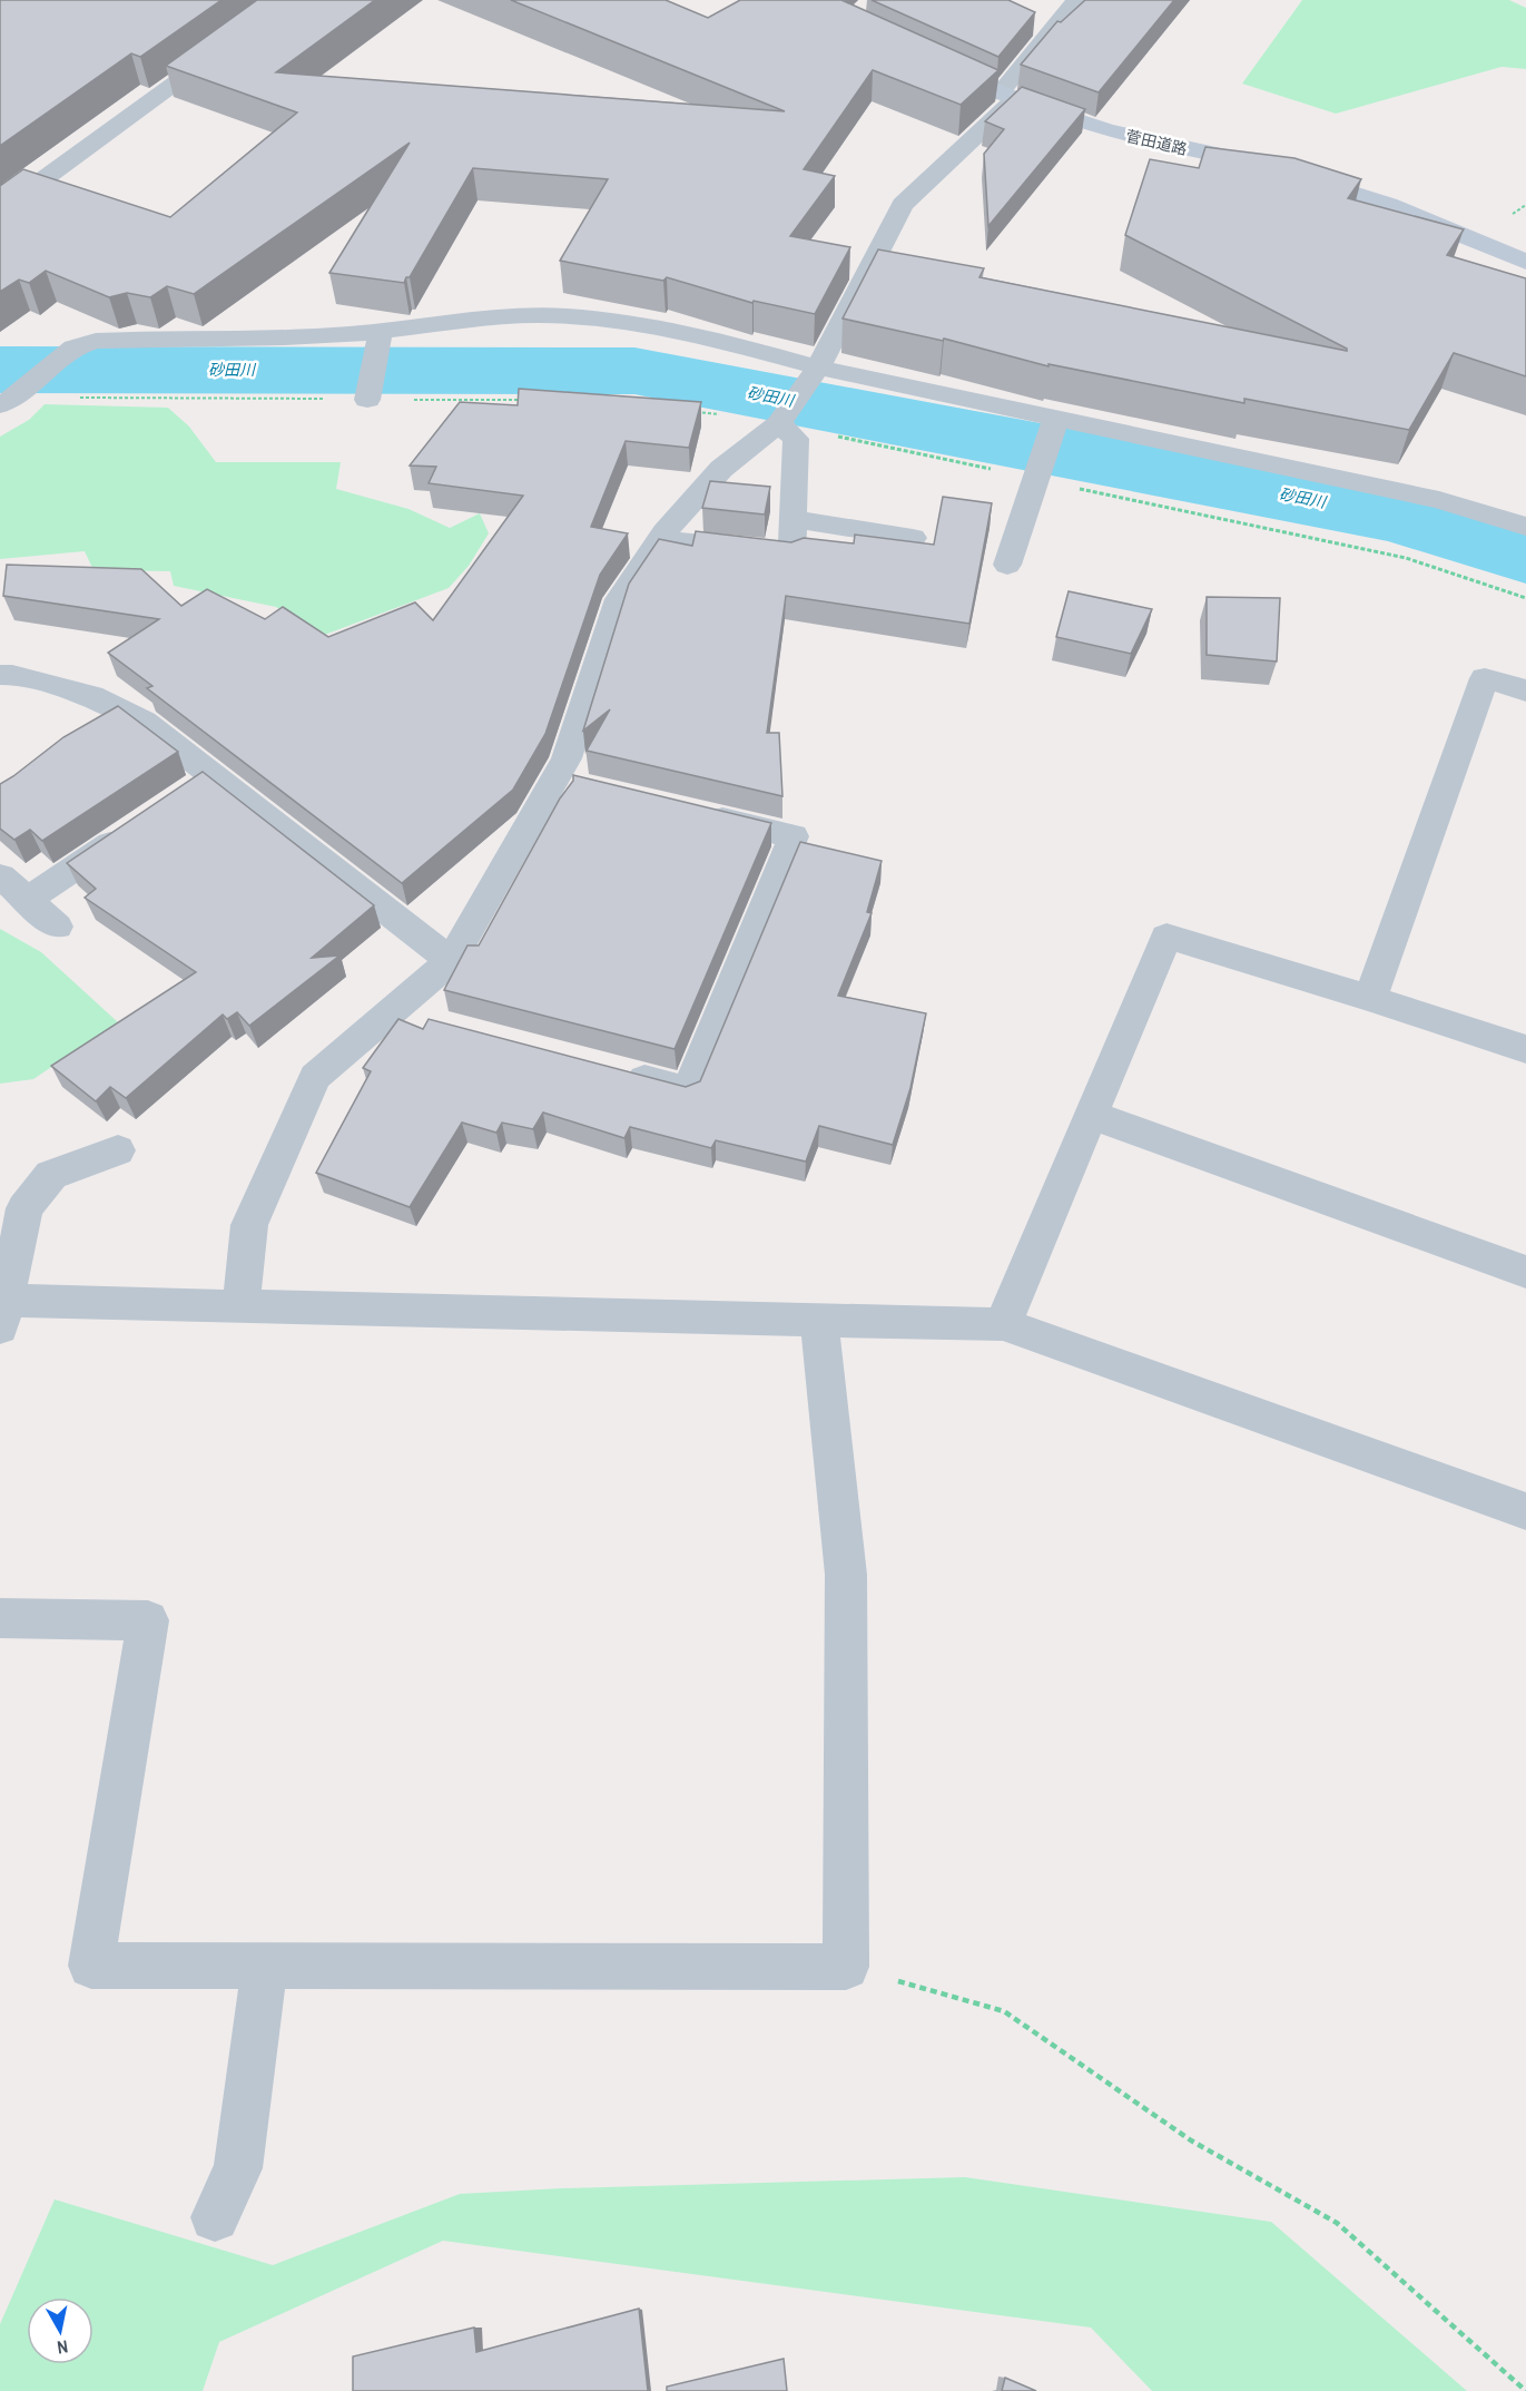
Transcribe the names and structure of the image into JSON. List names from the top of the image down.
{
  "streets": {
    "street": ["菅田道路"]
  },
  "water": ["砂田川"],
  "north": "bottom"
}
